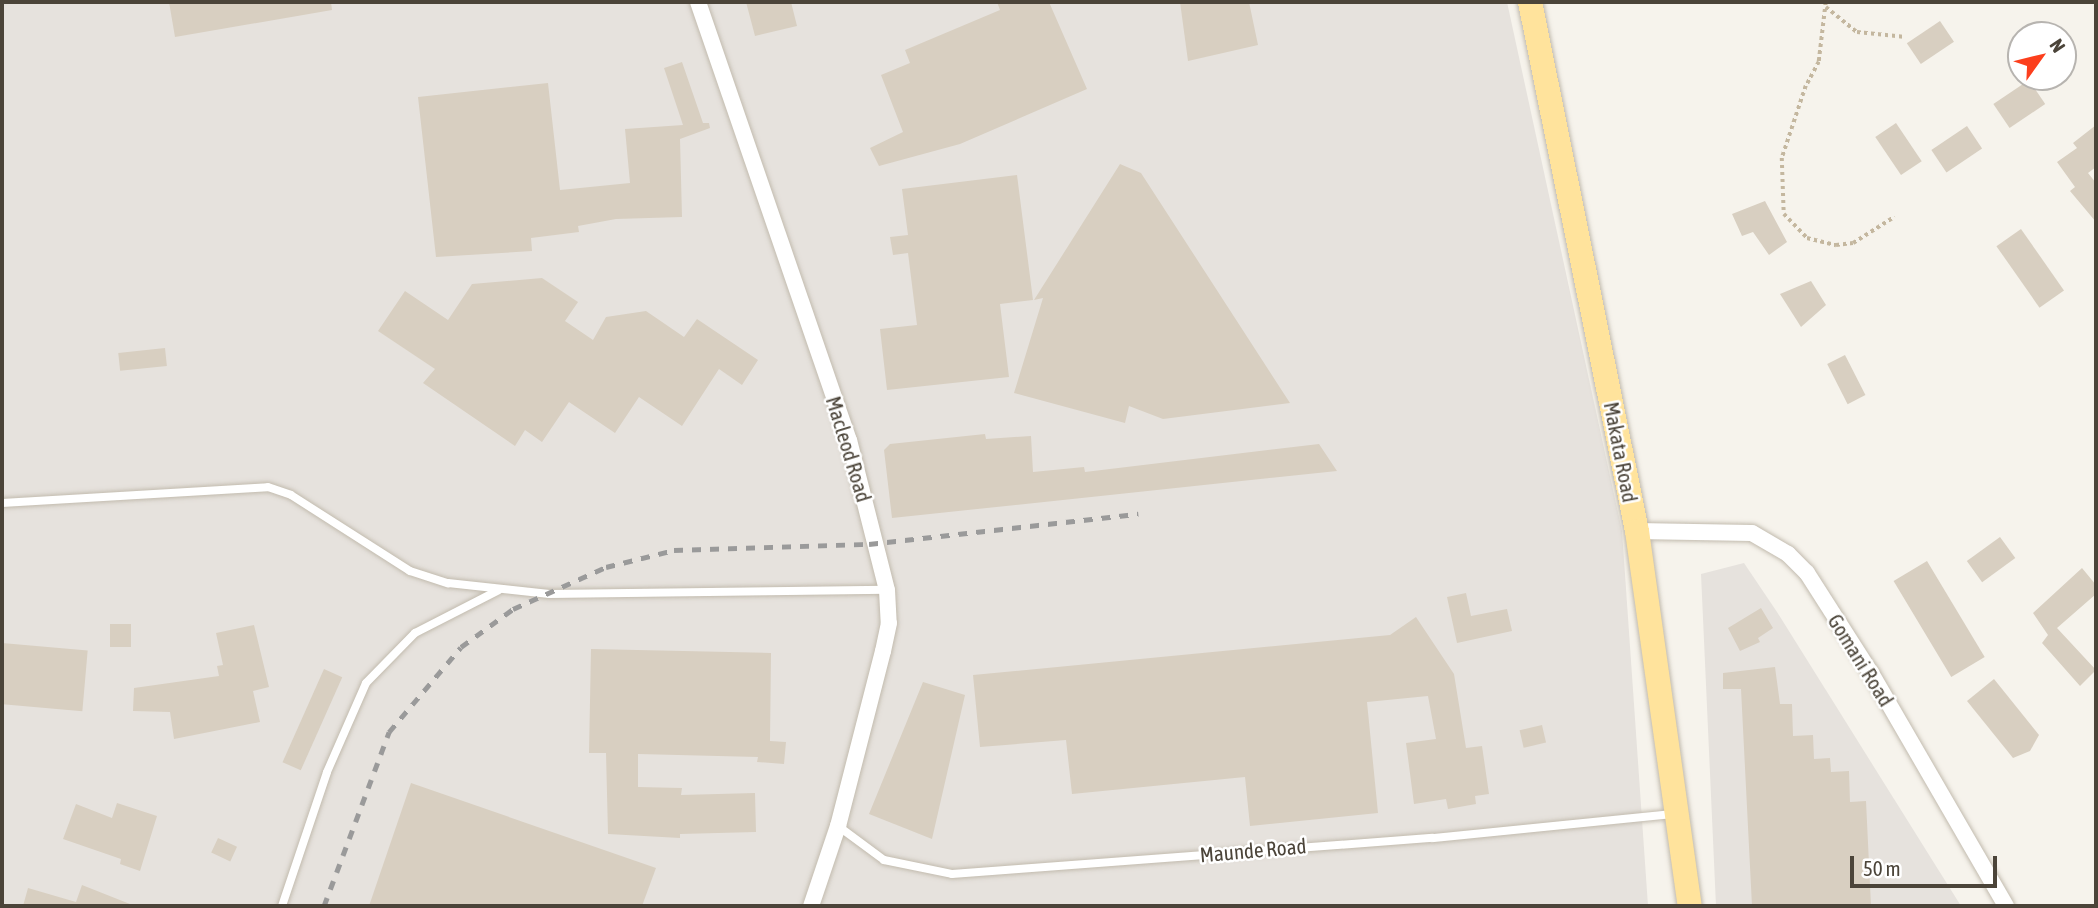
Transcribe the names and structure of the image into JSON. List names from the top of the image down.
{
  "streets": {
    "main road": ["Makata Road"],
    "street": ["Macleod Road", "Gomani Road"],
    "lane": ["Maunde Road"]
  },
  "crossings": [
    ["Macleod Road", "Maunde Road"],
    ["Makata Road", "Gomani Road"],
    ["Makata Road", "Maunde Road"]
  ],
  "scale_bar": "50 m",
  "north": "top right"
}
